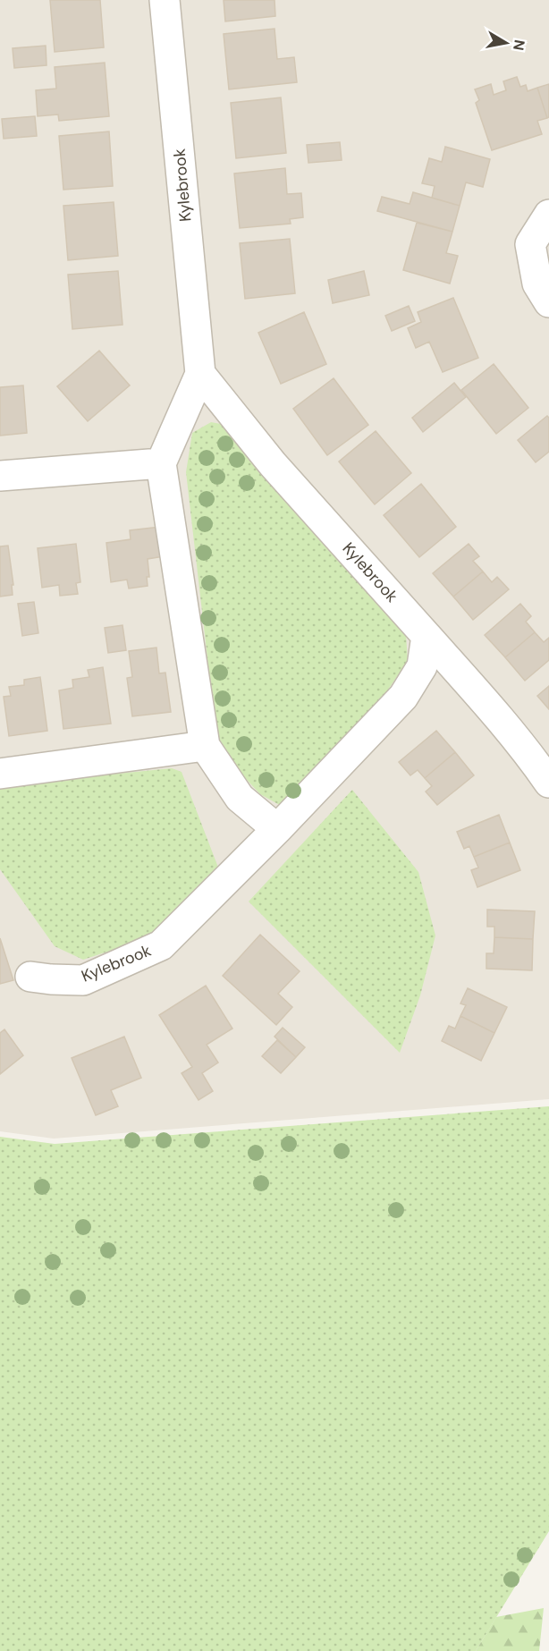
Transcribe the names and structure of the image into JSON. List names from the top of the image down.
{
  "streets": {
    "street": ["Kylebrook"]
  },
  "north": "right"
}
